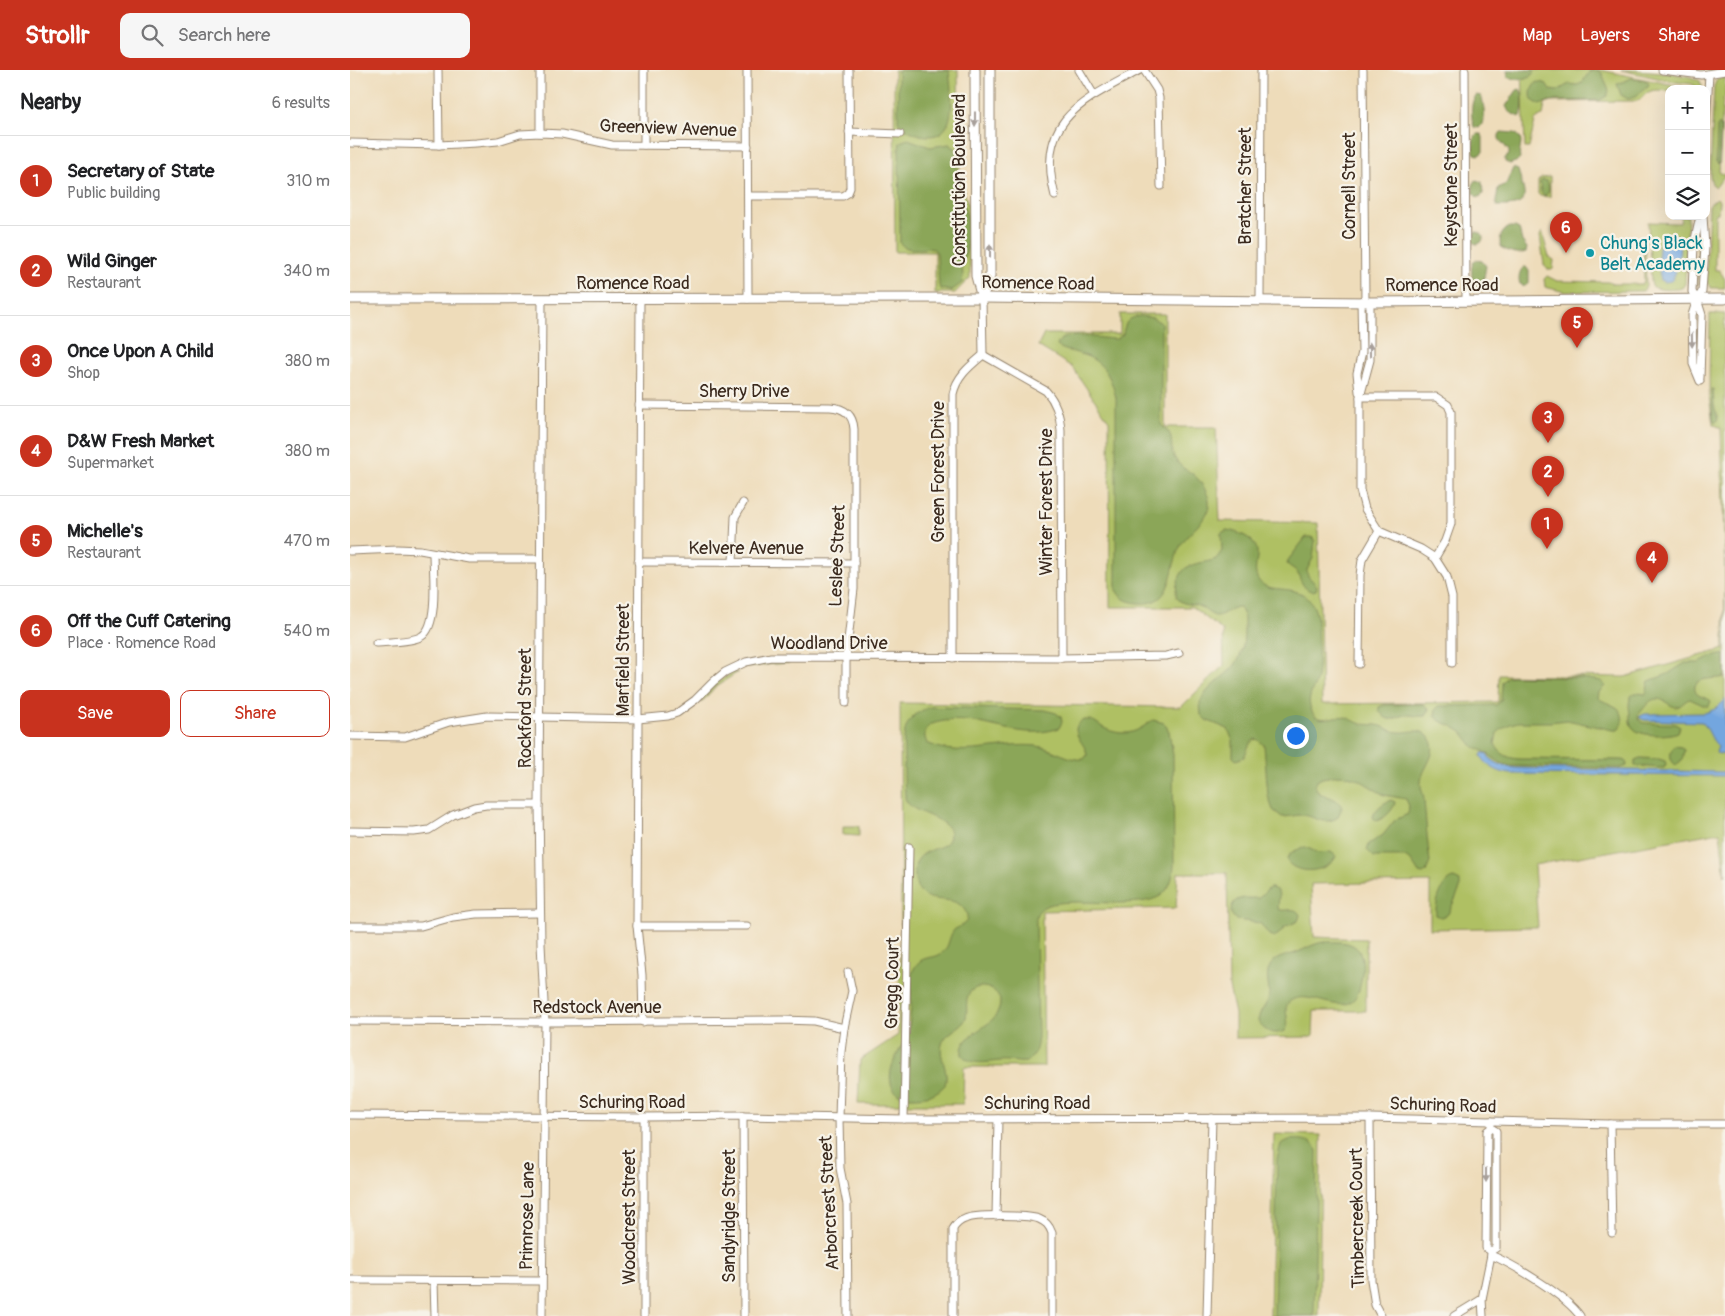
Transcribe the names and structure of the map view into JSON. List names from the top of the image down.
{
  "streets": {
    "street": [
      "Greenview Avenue",
      "Constitution Boulevard",
      "Keystone Street",
      "Bratcher Street",
      "Cornell Street",
      "Romence Road",
      "Sherry Drive",
      "Green Forest Drive",
      "Winter Forest Drive",
      "Kelvere Avenue",
      "Leslee Street",
      "Woodland Drive",
      "Marfield Street",
      "Rockford Street",
      "Gregg Court",
      "Redstock Avenue",
      "Schuring Road",
      "Arborcrest Street",
      "Primrose Lane",
      "Sandyridge Street",
      "Woodcrest Street",
      "Timbercreek Court"
    ]
  },
  "crossings": [
    ["Constitution Boulevard", "Romence Road"],
    ["Keystone Street", "Romence Road"],
    ["Bratcher Street", "Romence Road"],
    ["Cornell Street", "Romence Road"],
    ["Romence Road", "Marfield Street"],
    ["Romence Road", "Rockford Street"],
    ["Sherry Drive", "Leslee Street"],
    ["Sherry Drive", "Marfield Street"],
    ["Green Forest Drive", "Winter Forest Drive"],
    ["Green Forest Drive", "Woodland Drive"],
    ["Winter Forest Drive", "Woodland Drive"],
    ["Kelvere Avenue", "Leslee Street"],
    ["Kelvere Avenue", "Marfield Street"],
    ["Leslee Street", "Woodland Drive"],
    ["Woodland Drive", "Marfield Street"],
    ["Woodland Drive", "Rockford Street"],
    ["Marfield Street", "Redstock Avenue"],
    ["Rockford Street", "Redstock Avenue"],
    ["Rockford Street", "Schuring Road"],
    ["Rockford Street", "Primrose Lane"],
    ["Gregg Court", "Schuring Road"],
    ["Redstock Avenue", "Arborcrest Street"],
    ["Schuring Road", "Arborcrest Street"],
    ["Schuring Road", "Primrose Lane"],
    ["Schuring Road", "Sandyridge Street"],
    ["Schuring Road", "Woodcrest Street"],
    ["Schuring Road", "Timbercreek Court"]
  ],
  "places": ["Chung's Black Belt Academy"],
  "page": {
    "header": "Strollr",
    "search": "Search here",
    "nav": ["Map", "Layers", "Share"],
    "heading": ["Nearby", "6 results"],
    "map_buttons": ["+", "−"],
    "list": [
      {
        "mark": "1",
        "name": "Secretary of State",
        "note": "Public building",
        "value": "310 m"
      },
      {
        "mark": "2",
        "name": "Wild Ginger",
        "note": "Restaurant",
        "value": "340 m"
      },
      {
        "mark": "3",
        "name": "Once Upon A Child",
        "note": "Shop",
        "value": "380 m"
      },
      {
        "mark": "4",
        "name": "D&W Fresh Market",
        "note": "Supermarket",
        "value": "380 m"
      },
      {
        "mark": "5",
        "name": "Michelle's",
        "note": "Restaurant",
        "value": "470 m"
      },
      {
        "mark": "6",
        "name": "Off the Cuff Catering",
        "note": "Place · Romence Road",
        "value": "540 m"
      }
    ],
    "pins": [
      "6",
      "5",
      "3",
      "2",
      "1",
      "4"
    ],
    "buttons": ["Save", "Share"]
  }
}
